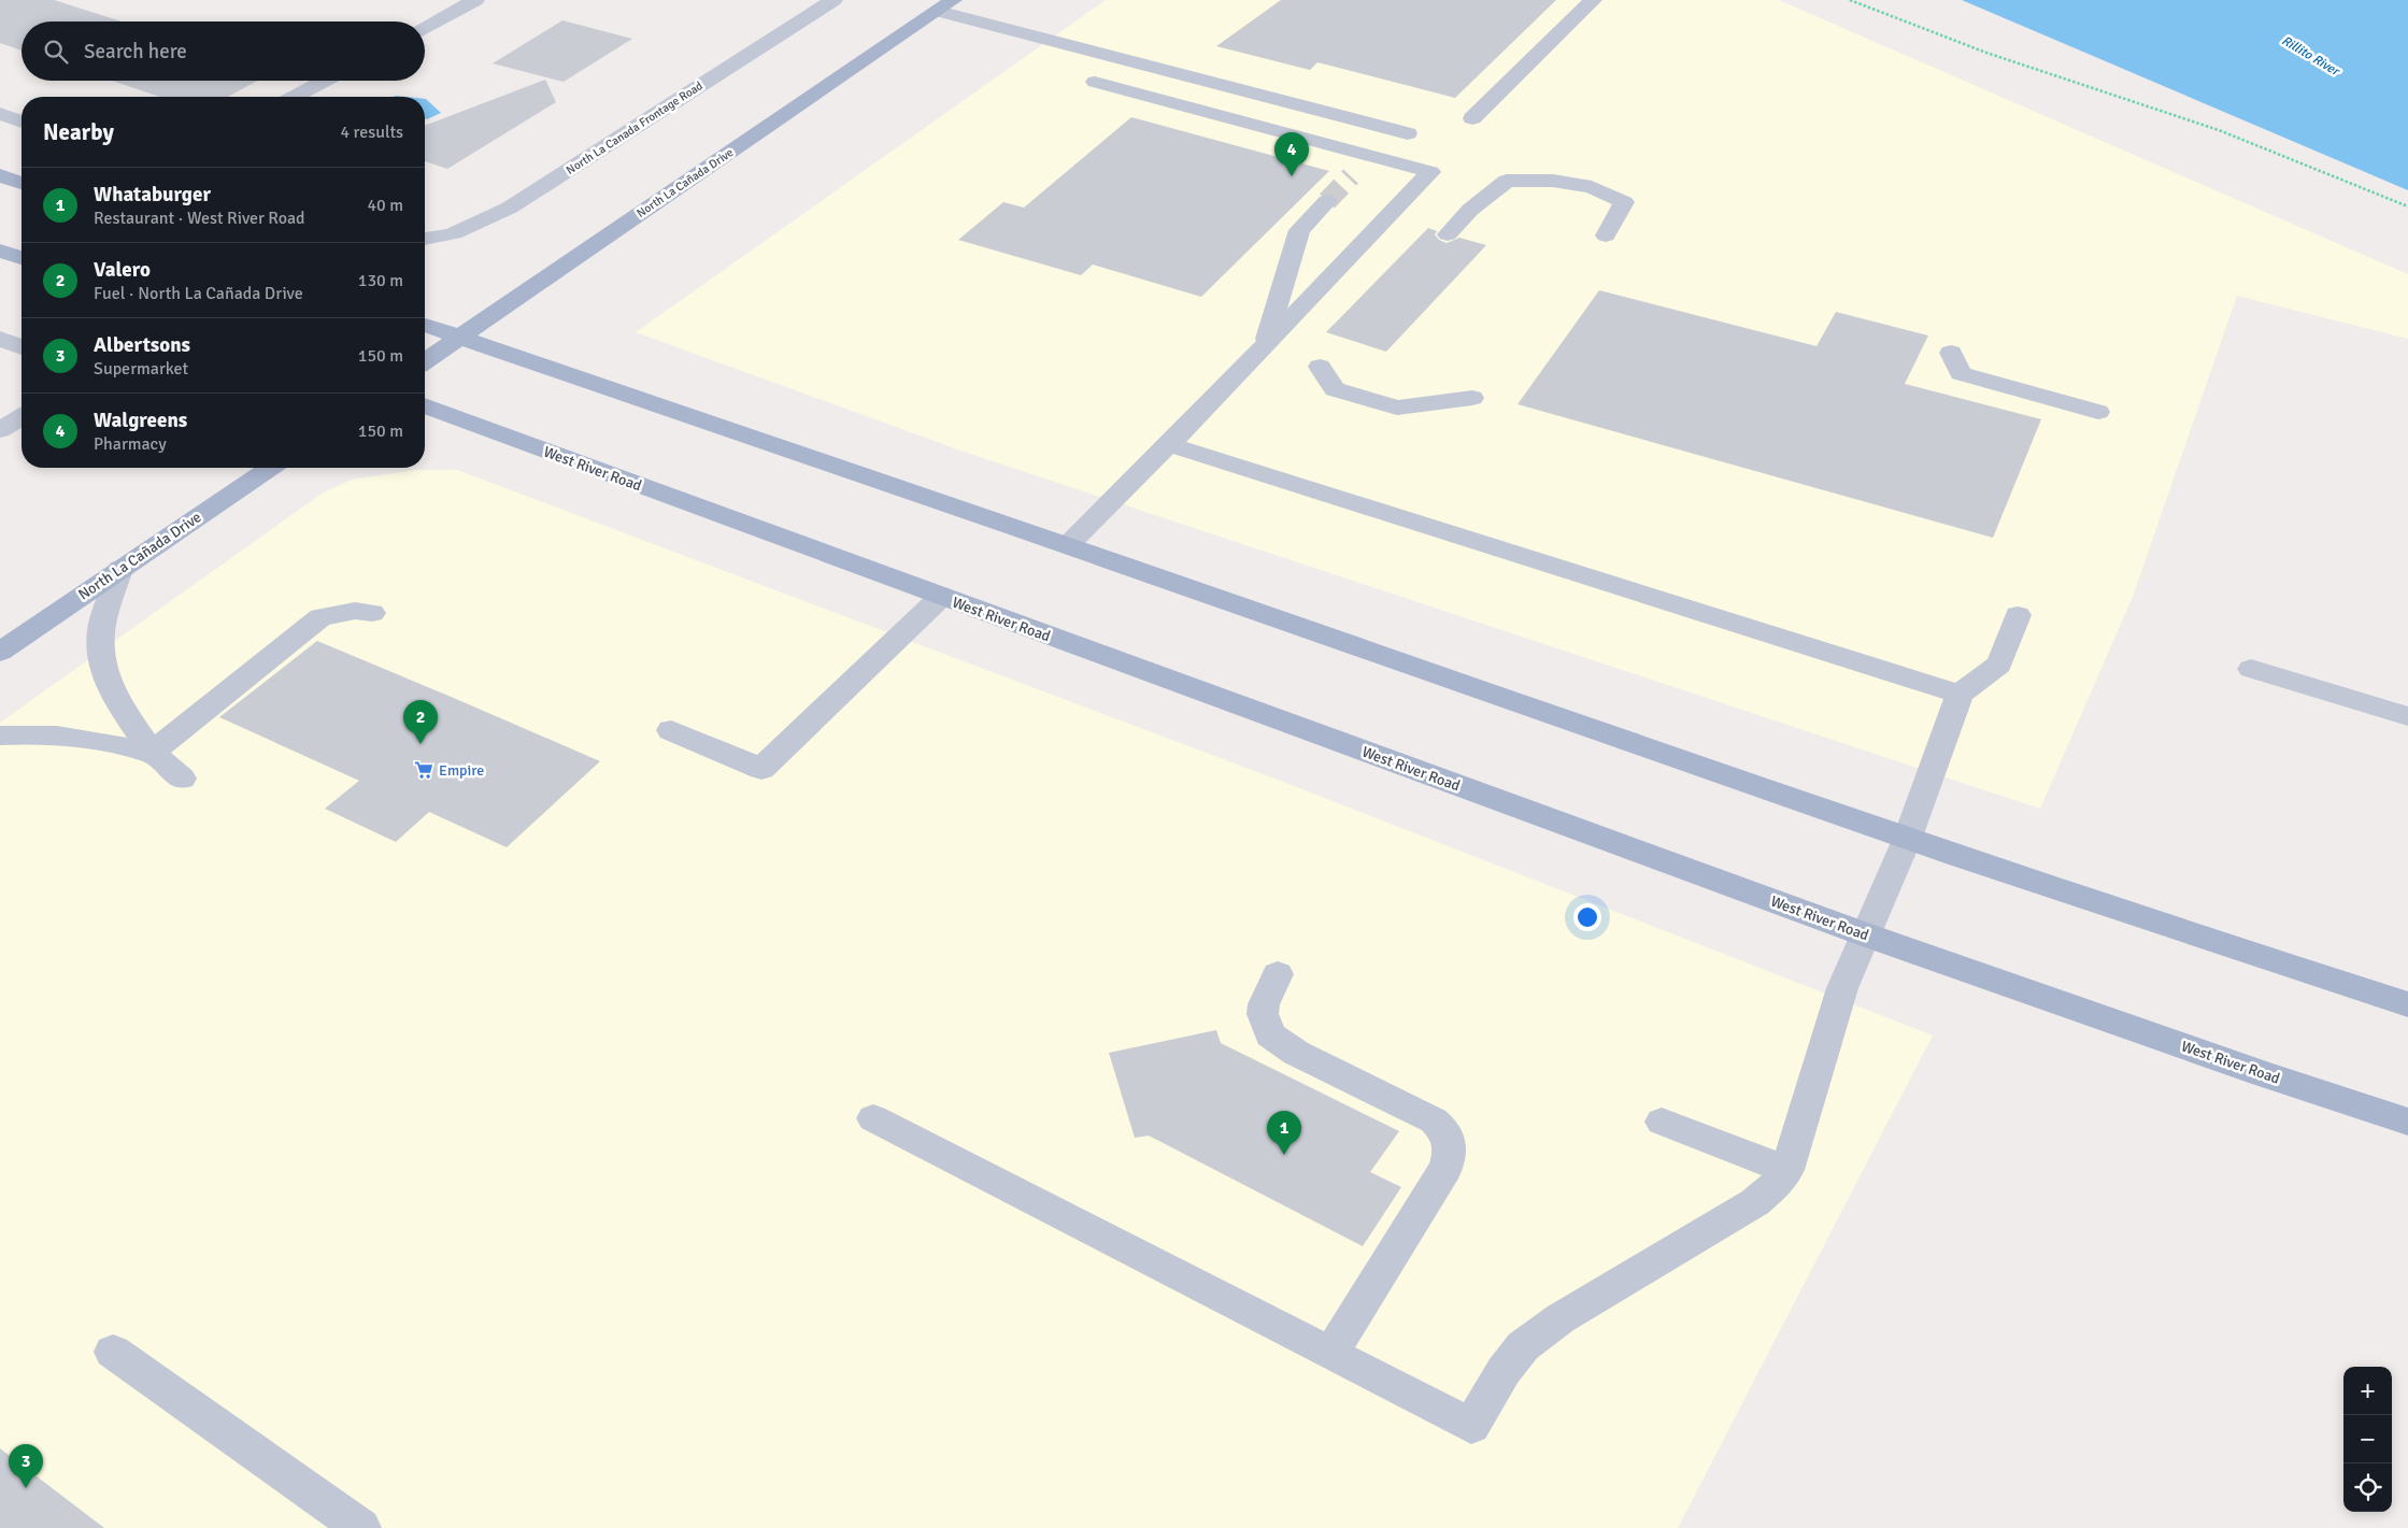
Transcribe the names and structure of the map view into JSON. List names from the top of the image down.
{
  "streets": {
    "main road": ["North La Cañada Drive", "West River Road"],
    "street": ["North La Canada Frontage Road"]
  },
  "water": ["Rillito River"],
  "places": {
    "supermarket": ["Empire"]
  },
  "page": {
    "search": "Search here",
    "heading": ["Nearby", "4 results"],
    "pins": [
      "4",
      "2",
      "1",
      "3"
    ],
    "list": [
      {
        "mark": "1",
        "name": "Whataburger",
        "note": "Restaurant · West River Road",
        "value": "40 m"
      },
      {
        "mark": "2",
        "name": "Valero",
        "note": "Fuel · North La Cañada Drive",
        "value": "130 m"
      },
      {
        "mark": "3",
        "name": "Albertsons",
        "note": "Supermarket",
        "value": "150 m"
      },
      {
        "mark": "4",
        "name": "Walgreens",
        "note": "Pharmacy",
        "value": "150 m"
      }
    ],
    "map_buttons": ["+", "−"]
  }
}
